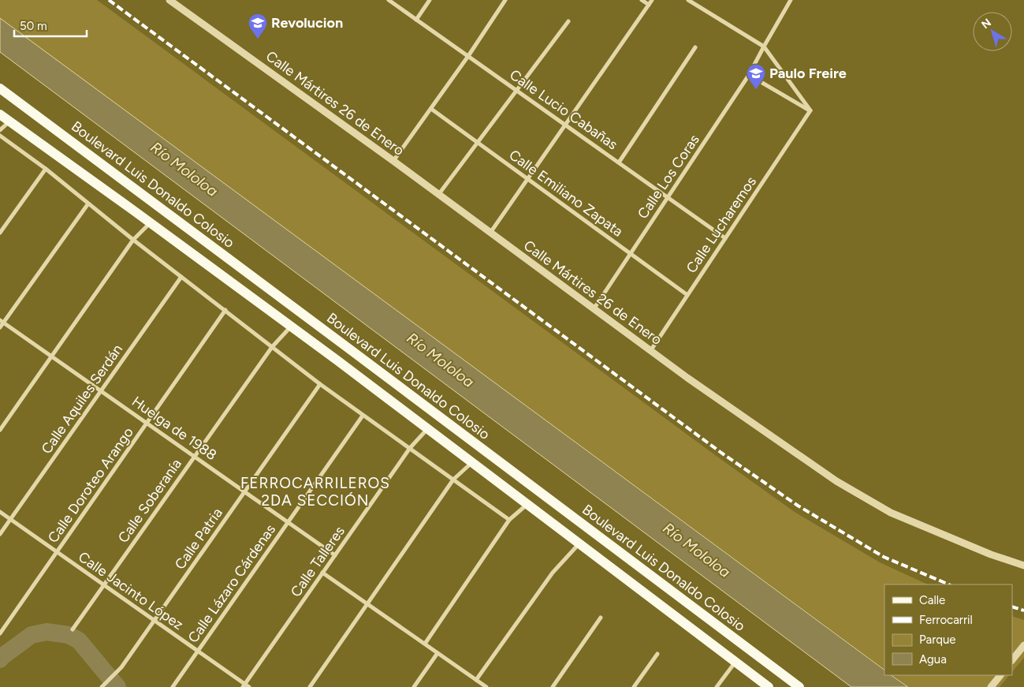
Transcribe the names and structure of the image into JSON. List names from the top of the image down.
{
  "streets": {
    "main road": ["Boulevard Luis Donaldo Colosio"],
    "street": [
      "Calle Mártires 26 de Enero",
      "Calle Lucio Cabañas",
      "Calle Los Coras",
      "Calle Emiliano Zapata",
      "Calle Lucharemos",
      "Calle Aquiles Serdán",
      "Huelga de 1988",
      "Calle Doroteo Arango",
      "Calle Soberanía",
      "Calle Patria",
      "Calle Talleres",
      "Calle Lázaro Cárdenas",
      "Calle Jacinto López"
    ]
  },
  "crossings": [
    ["Calle Mártires 26 de Enero", "Calle Los Coras"],
    ["Calle Mártires 26 de Enero", "Calle Lucharemos"],
    ["Calle Lucio Cabañas", "Calle Los Coras"],
    ["Calle Lucio Cabañas", "Calle Lucharemos"],
    ["Calle Los Coras", "Calle Emiliano Zapata"],
    ["Calle Emiliano Zapata", "Calle Lucharemos"],
    ["Calle Aquiles Serdán", "Huelga de 1988"],
    ["Calle Aquiles Serdán", "Calle Jacinto López"],
    ["Huelga de 1988", "Calle Doroteo Arango"],
    ["Huelga de 1988", "Calle Soberanía"],
    ["Huelga de 1988", "Calle Patria"],
    ["Huelga de 1988", "Calle Talleres"],
    ["Huelga de 1988", "Calle Lázaro Cárdenas"],
    ["Calle Doroteo Arango", "Calle Jacinto López"],
    ["Calle Soberanía", "Calle Jacinto López"],
    ["Calle Patria", "Calle Jacinto López"],
    ["Calle Talleres", "Calle Jacinto López"],
    ["Calle Lázaro Cárdenas", "Calle Jacinto López"]
  ],
  "districts": ["FERROCARRILEROS 2DA SECCIÓN"],
  "water": ["Río Mololoa"],
  "places": {
    "school or university": ["Revolucion", "Paulo Freire"]
  },
  "legend": [
    "Calle",
    "Ferrocarril",
    "Parque",
    "Agua"
  ],
  "scale_bar": "50 m",
  "north": "top left"
}
